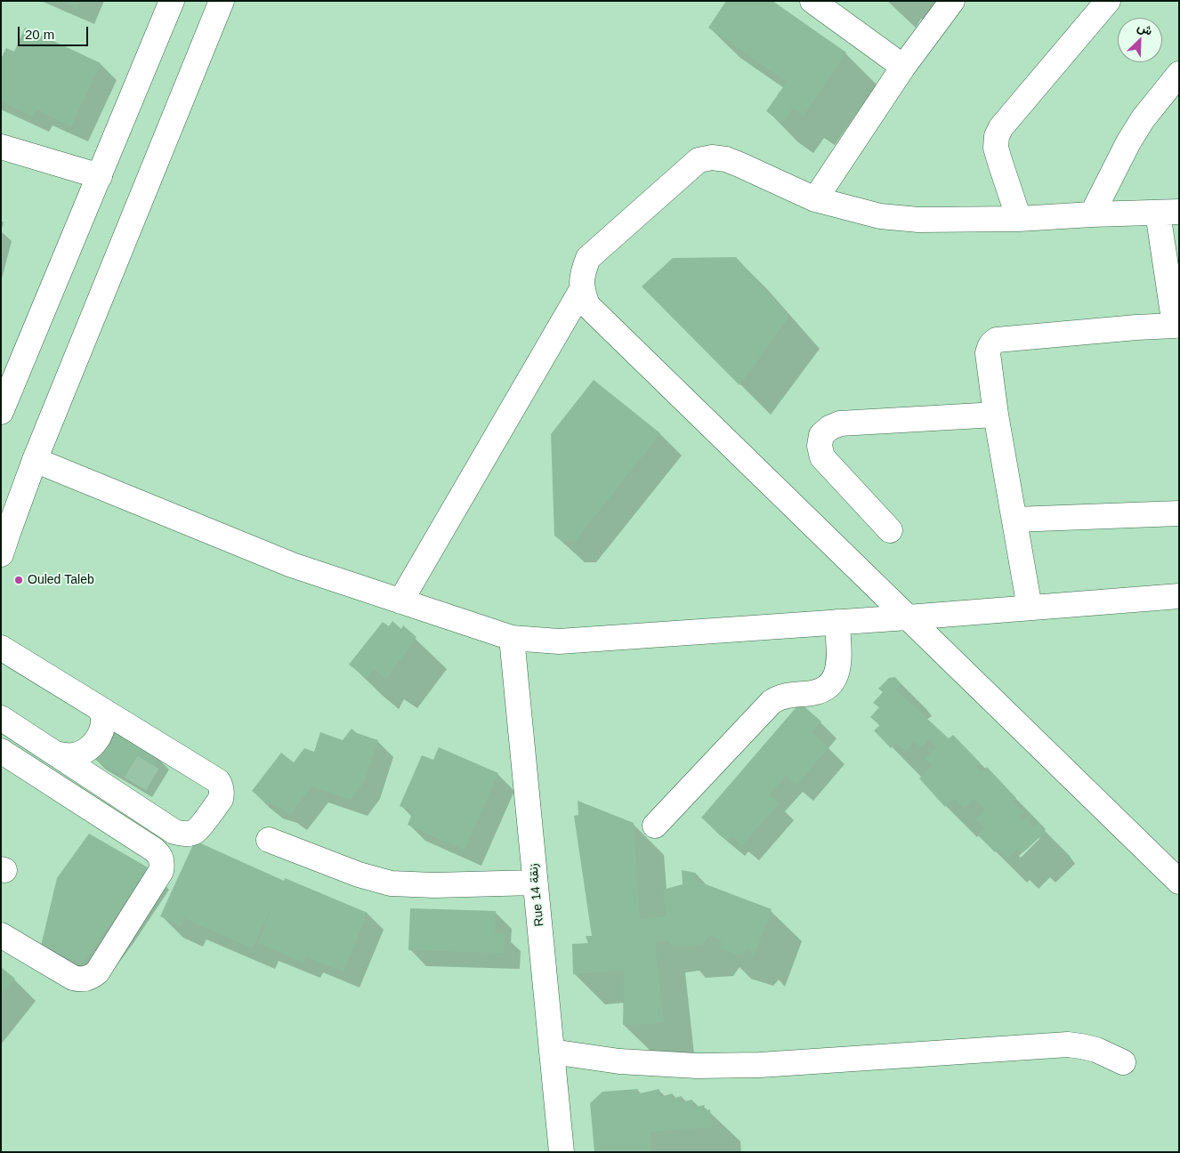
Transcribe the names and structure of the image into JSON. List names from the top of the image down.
{
  "streets": {
    "street": ["Rue 14 زنقة"]
  },
  "places": ["Ouled Taleb"],
  "scale_bar": "20 m",
  "north": "top right"
}
